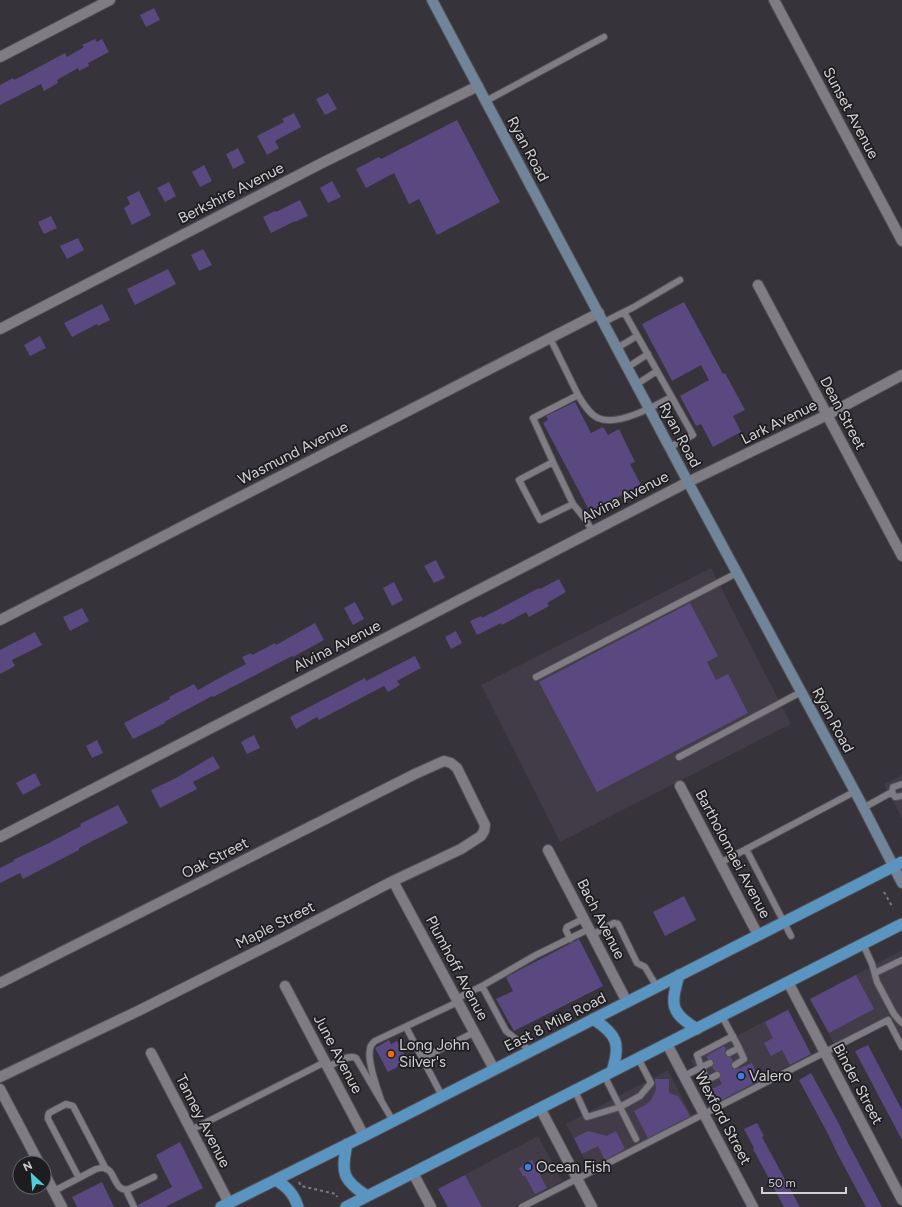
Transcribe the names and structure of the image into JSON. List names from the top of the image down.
{
  "streets": {
    "highway": ["East 8 Mile Road"],
    "main road": ["Ryan Road"],
    "street": [
      "Sunset Avenue",
      "Berkshire Avenue",
      "Dean Street",
      "Lark Avenue",
      "Wasmund Avenue",
      "Alvina Avenue",
      "Bartholomaei Avenue",
      "Oak Street",
      "Bach Avenue",
      "Maple Street",
      "Plumhoff Avenue",
      "June Avenue",
      "Binder Street",
      "Wexford Street",
      "Tanney Avenue"
    ]
  },
  "crossings": [
    ["Ryan Road", "Berkshire Avenue"],
    ["Ryan Road", "Lark Avenue"],
    ["Ryan Road", "Wasmund Avenue"],
    ["Ryan Road", "Alvina Avenue"],
    ["Ryan Road", "East 8 Mile Road"],
    ["Dean Street", "Lark Avenue"],
    ["Lark Avenue", "Alvina Avenue"],
    ["Bartholomaei Avenue", "East 8 Mile Road"],
    ["Oak Street", "Maple Street"],
    ["Bach Avenue", "East 8 Mile Road"],
    ["Maple Street", "Plumhoff Avenue"],
    ["Plumhoff Avenue", "East 8 Mile Road"],
    ["East 8 Mile Road", "June Avenue"],
    ["East 8 Mile Road", "Tanney Avenue"]
  ],
  "places": ["Long John Silver's", "Valero", "Ocean Fish"],
  "scale_bar": "50 m",
  "north": "top left"
}
